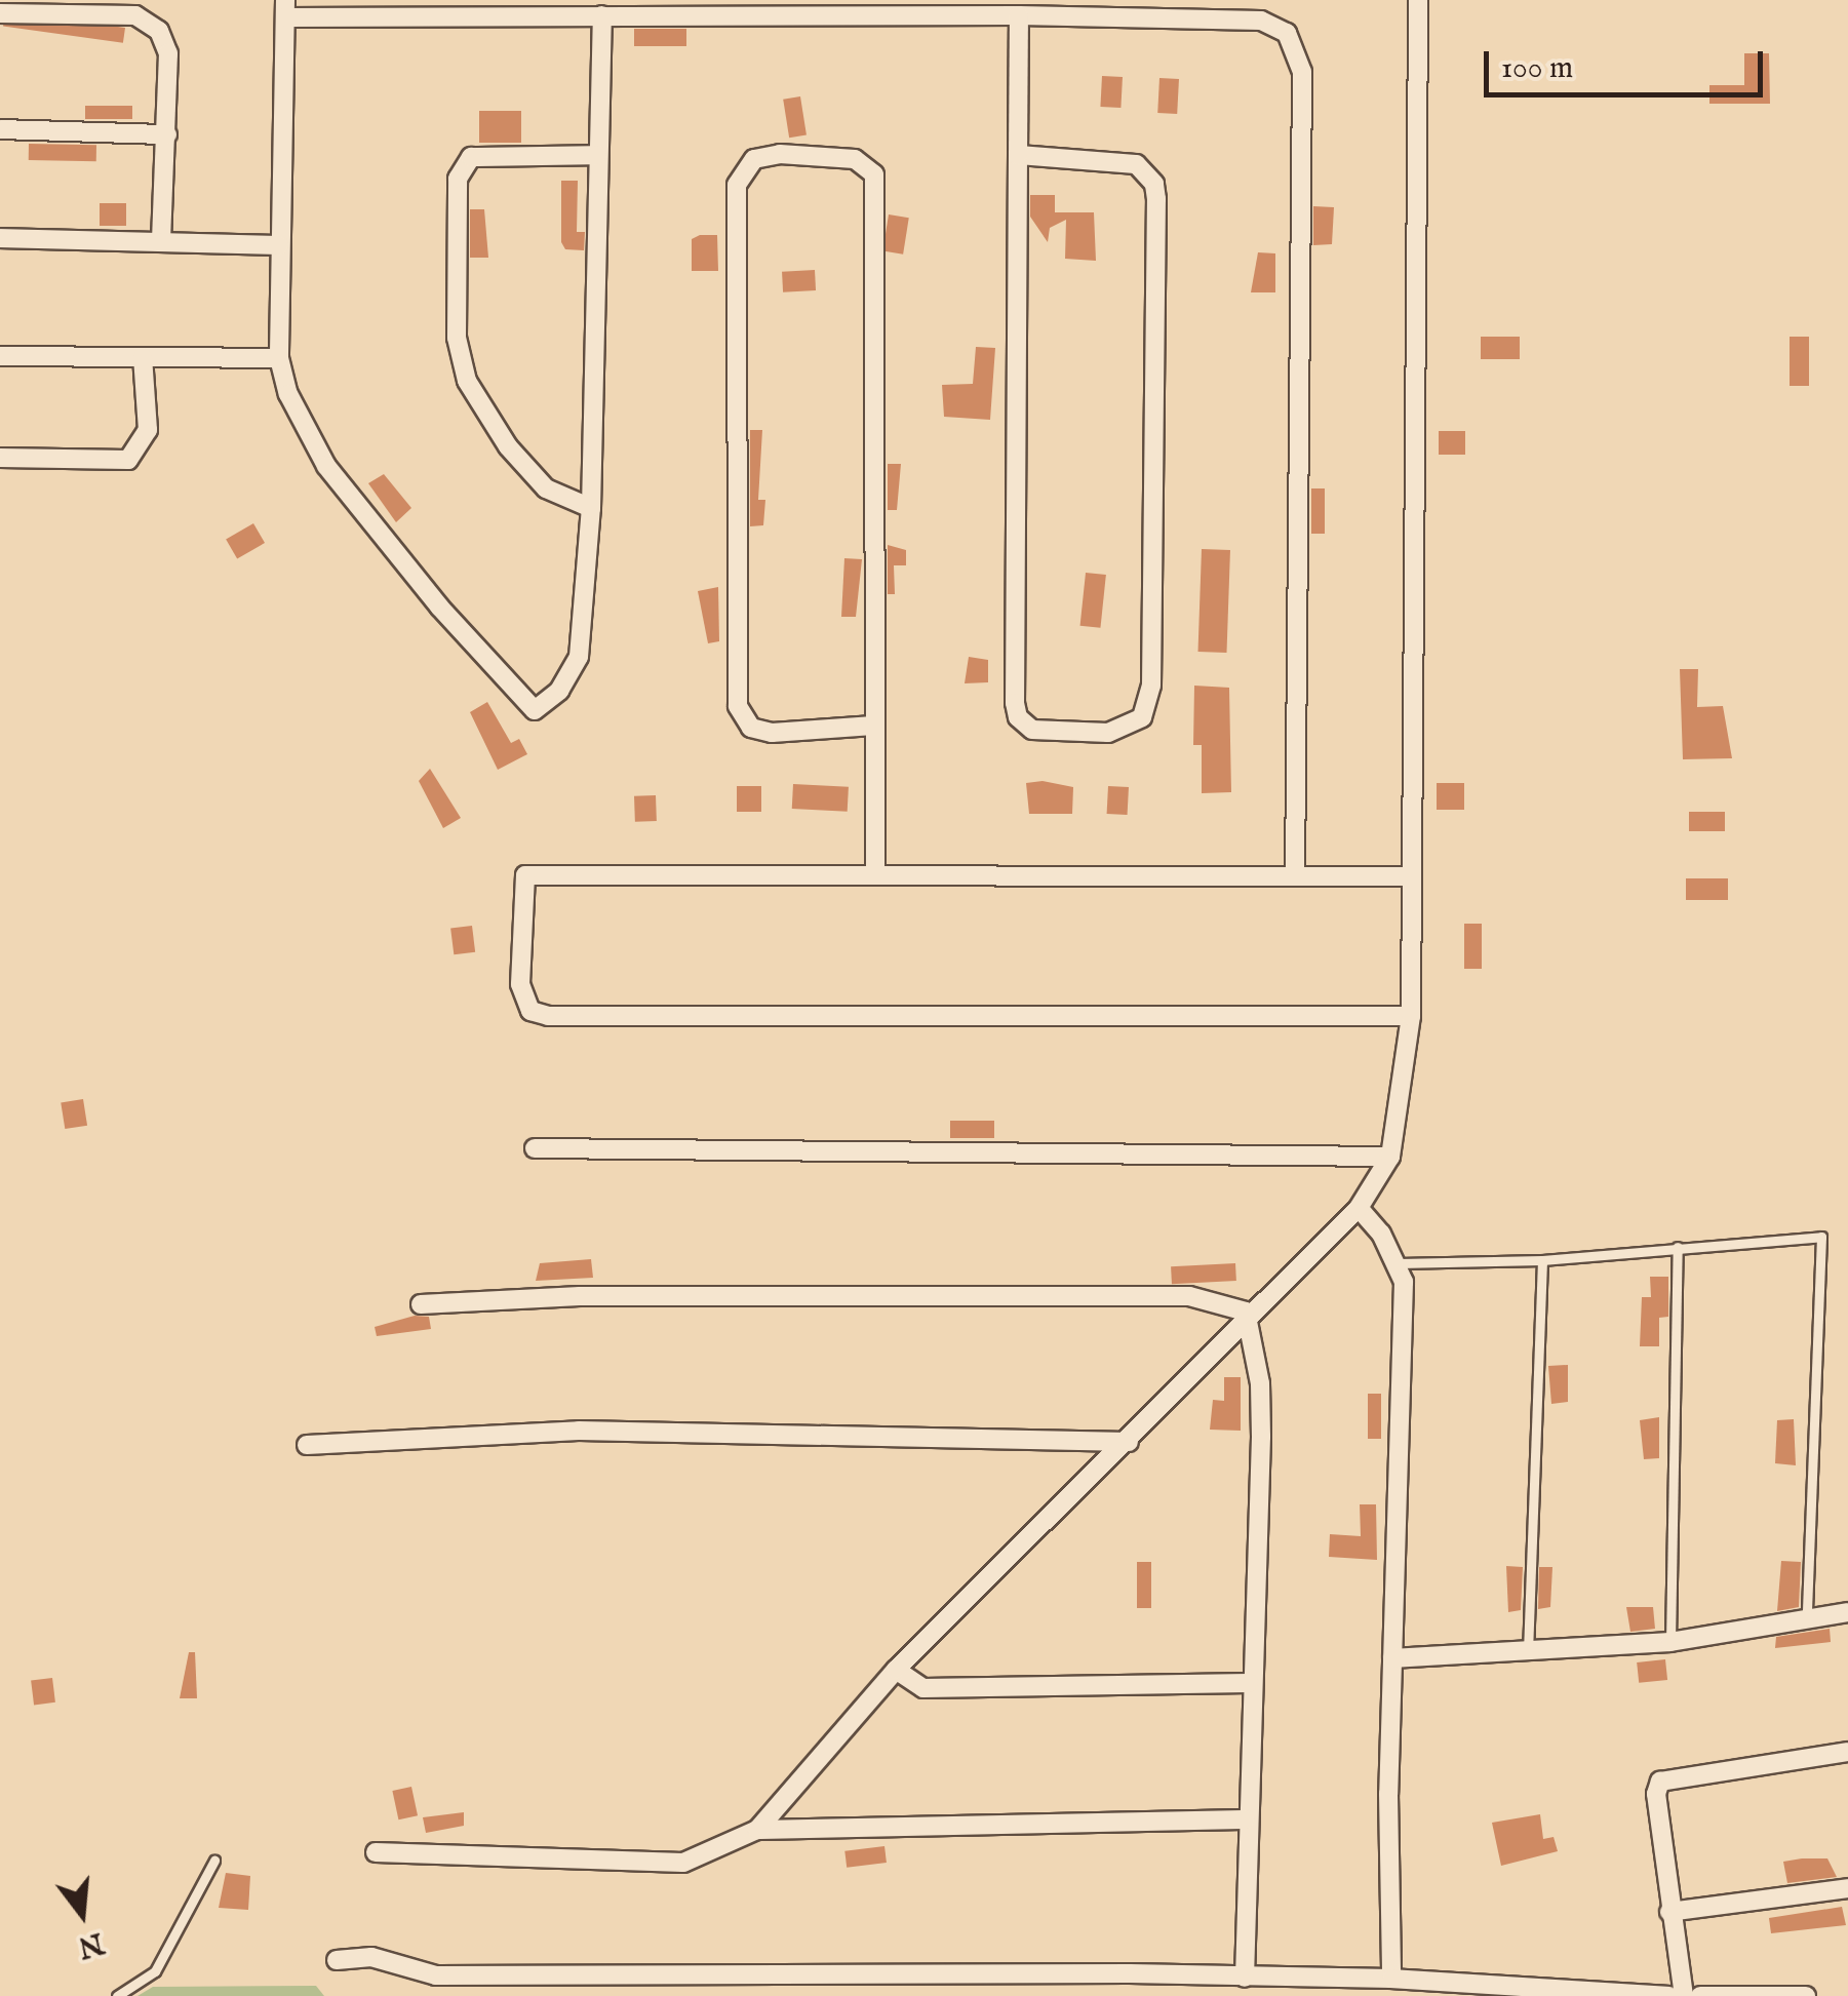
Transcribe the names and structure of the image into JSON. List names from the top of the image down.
{
  "scale_bar": "100 m",
  "north": "bottom"
}
